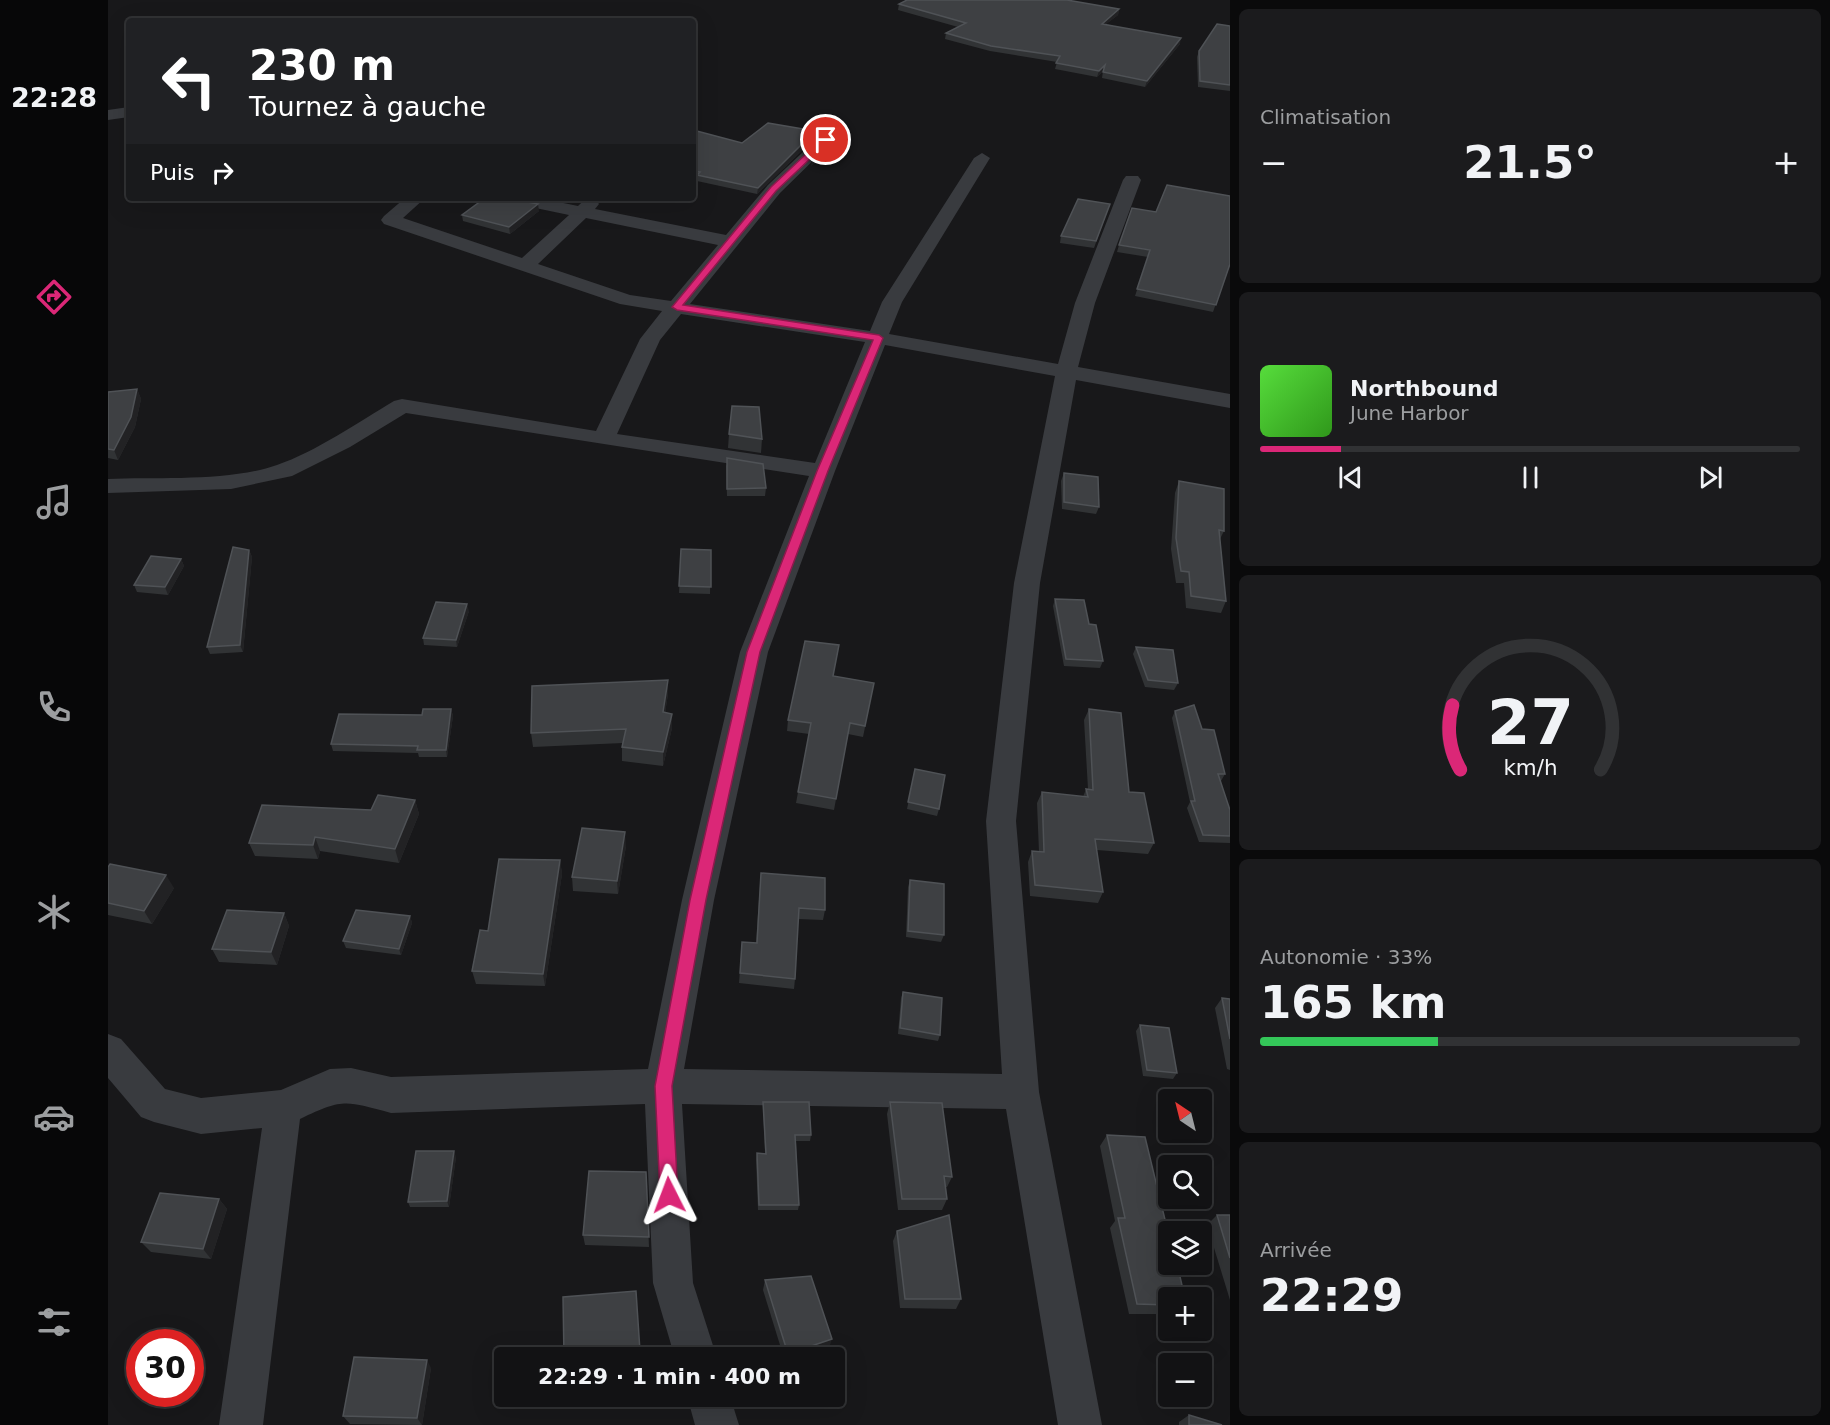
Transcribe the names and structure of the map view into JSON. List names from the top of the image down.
{
  "north": "top left",
  "page": {
    "tabs": "22:28",
    "tile": [
      "Climatisation",
      ["Autonomie · 33%", "165 km"],
      ["Arrivée", "22:29"]
    ],
    "turn": ["230 m", "Tournez à gauche"],
    "heat": ["−", "21.5°", "+"],
    "then": "Puis",
    "song": ["Northbound", "June Harbor"],
    "map_buttons": ["+", "−"],
    "limit": "30",
    "trip": "22:29 · 1 min · 400 m",
    "gauge": ["27", "km/h"]
  }
}
